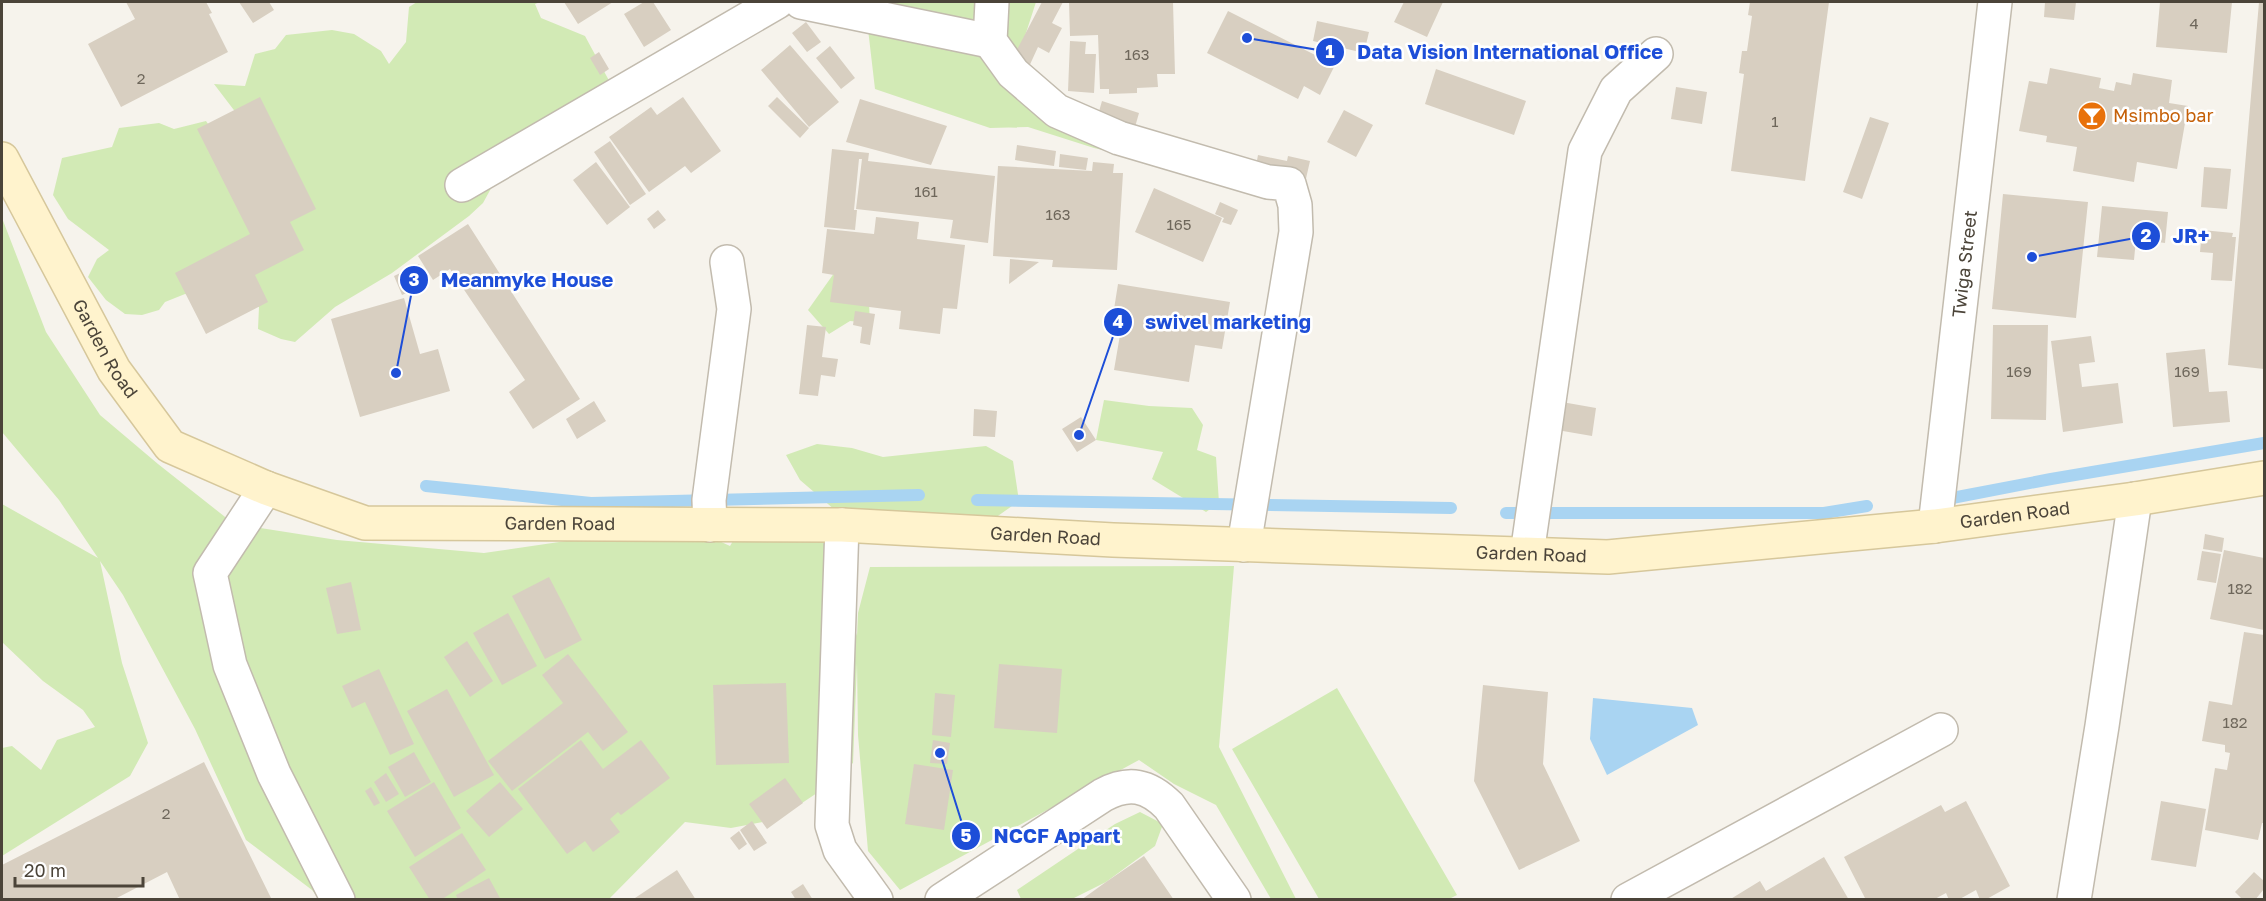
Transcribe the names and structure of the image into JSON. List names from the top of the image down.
{
  "streets": {
    "street": ["Twiga Street", "Garden Road"]
  },
  "crossings": [
    ["Twiga Street", "Garden Road"]
  ],
  "places": {
    "other": [
      "Data Vision International Office",
      "JR+",
      "Meanmyke House",
      "swivel marketing",
      "NCCF Appart"
    ],
    "bar": ["Msimbo bar"]
  },
  "house_numbers": [
    "4",
    "163",
    "2",
    "1",
    "161",
    "163",
    "165",
    "169",
    "169",
    "182",
    "182",
    "2"
  ],
  "scale_bar": "20 m"
}
